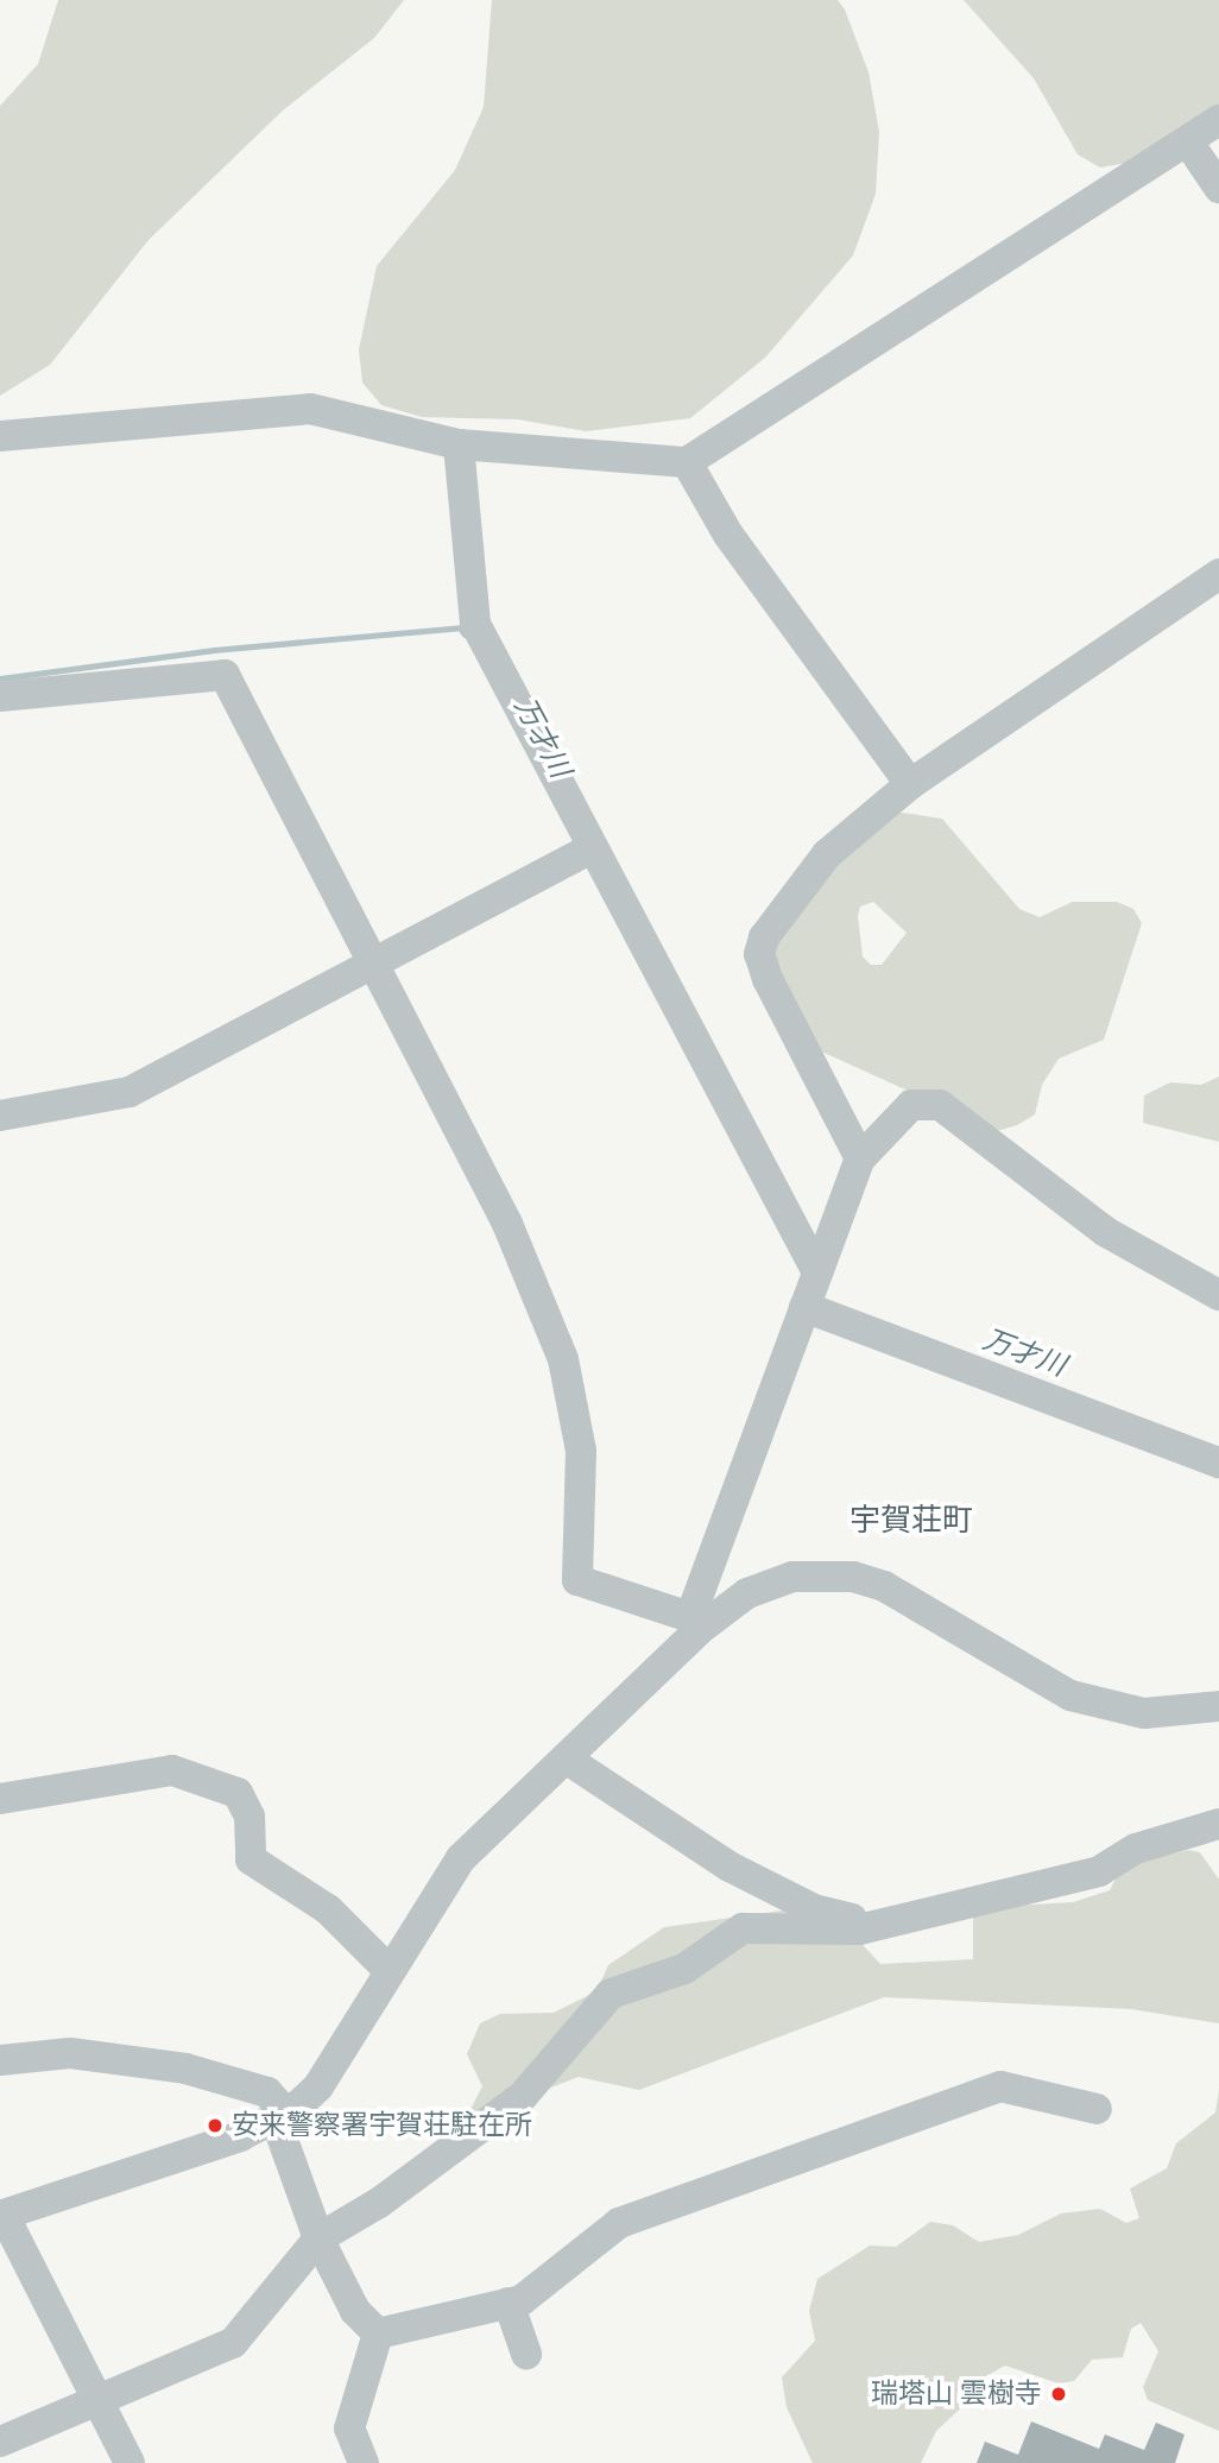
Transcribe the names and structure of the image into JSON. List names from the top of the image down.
{
  "districts": ["宇賀荘町"],
  "water": ["万才川"],
  "places": ["安来警察署宇賀荘駐在所", "瑞塔山 雲樹寺"]
}
